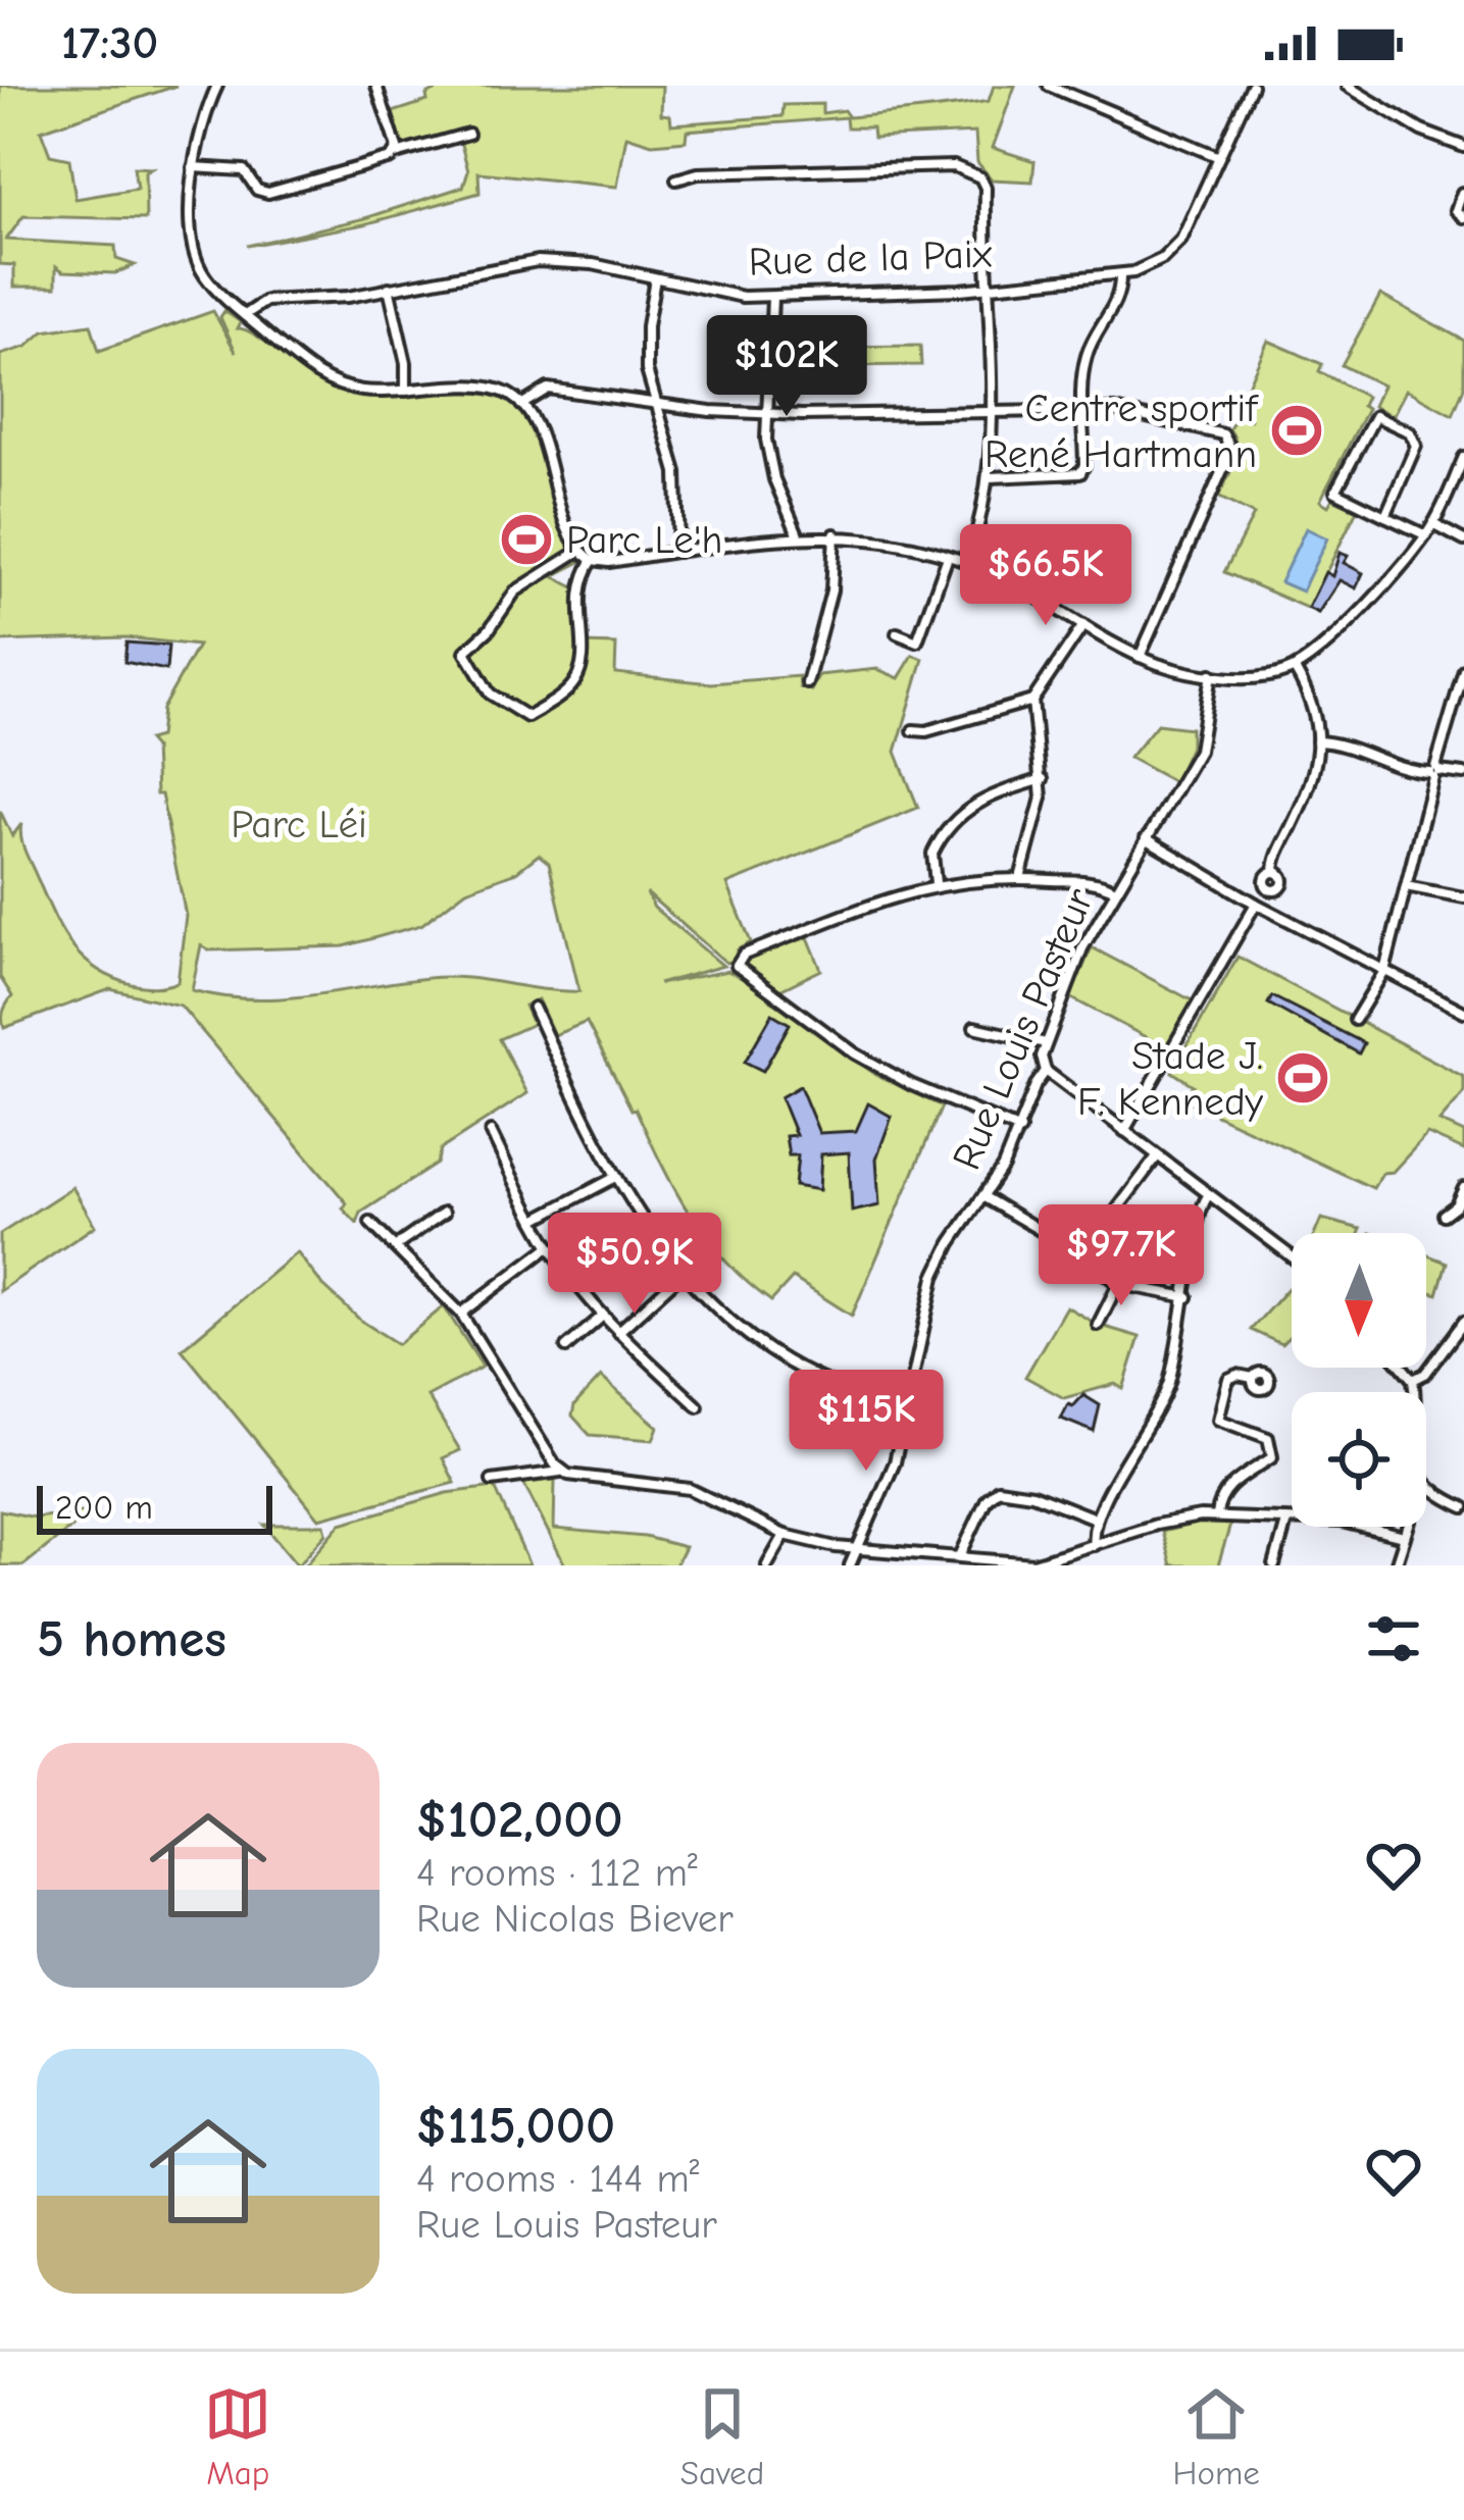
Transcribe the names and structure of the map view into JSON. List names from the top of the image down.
{
  "streets": {
    "street": ["Rue de la Paix", "Rue Louis Pasteur"]
  },
  "parks": ["Parc Léi"],
  "places": {
    "sports": ["Centre sportif René Hartmann", "Parc Le'h", "Stade J. F. Kennedy"]
  },
  "scale_bar": "200 m",
  "north": "bottom",
  "page": {
    "status": "17:30",
    "price": [
      "$102K",
      "$66.5K",
      "$97.7K",
      "$50.9K",
      "$115K"
    ],
    "scale": "200 m",
    "heading": "5 homes",
    "list": [
      {
        "name": "$102,000",
        "note": "4 rooms · 112 m² · Rue Nicolas Biever"
      },
      {
        "name": "$115,000",
        "note": "4 rooms · 144 m² · Rue Louis Pasteur"
      }
    ],
    "tabs": ["Map", "Saved", "Home"]
  }
}
